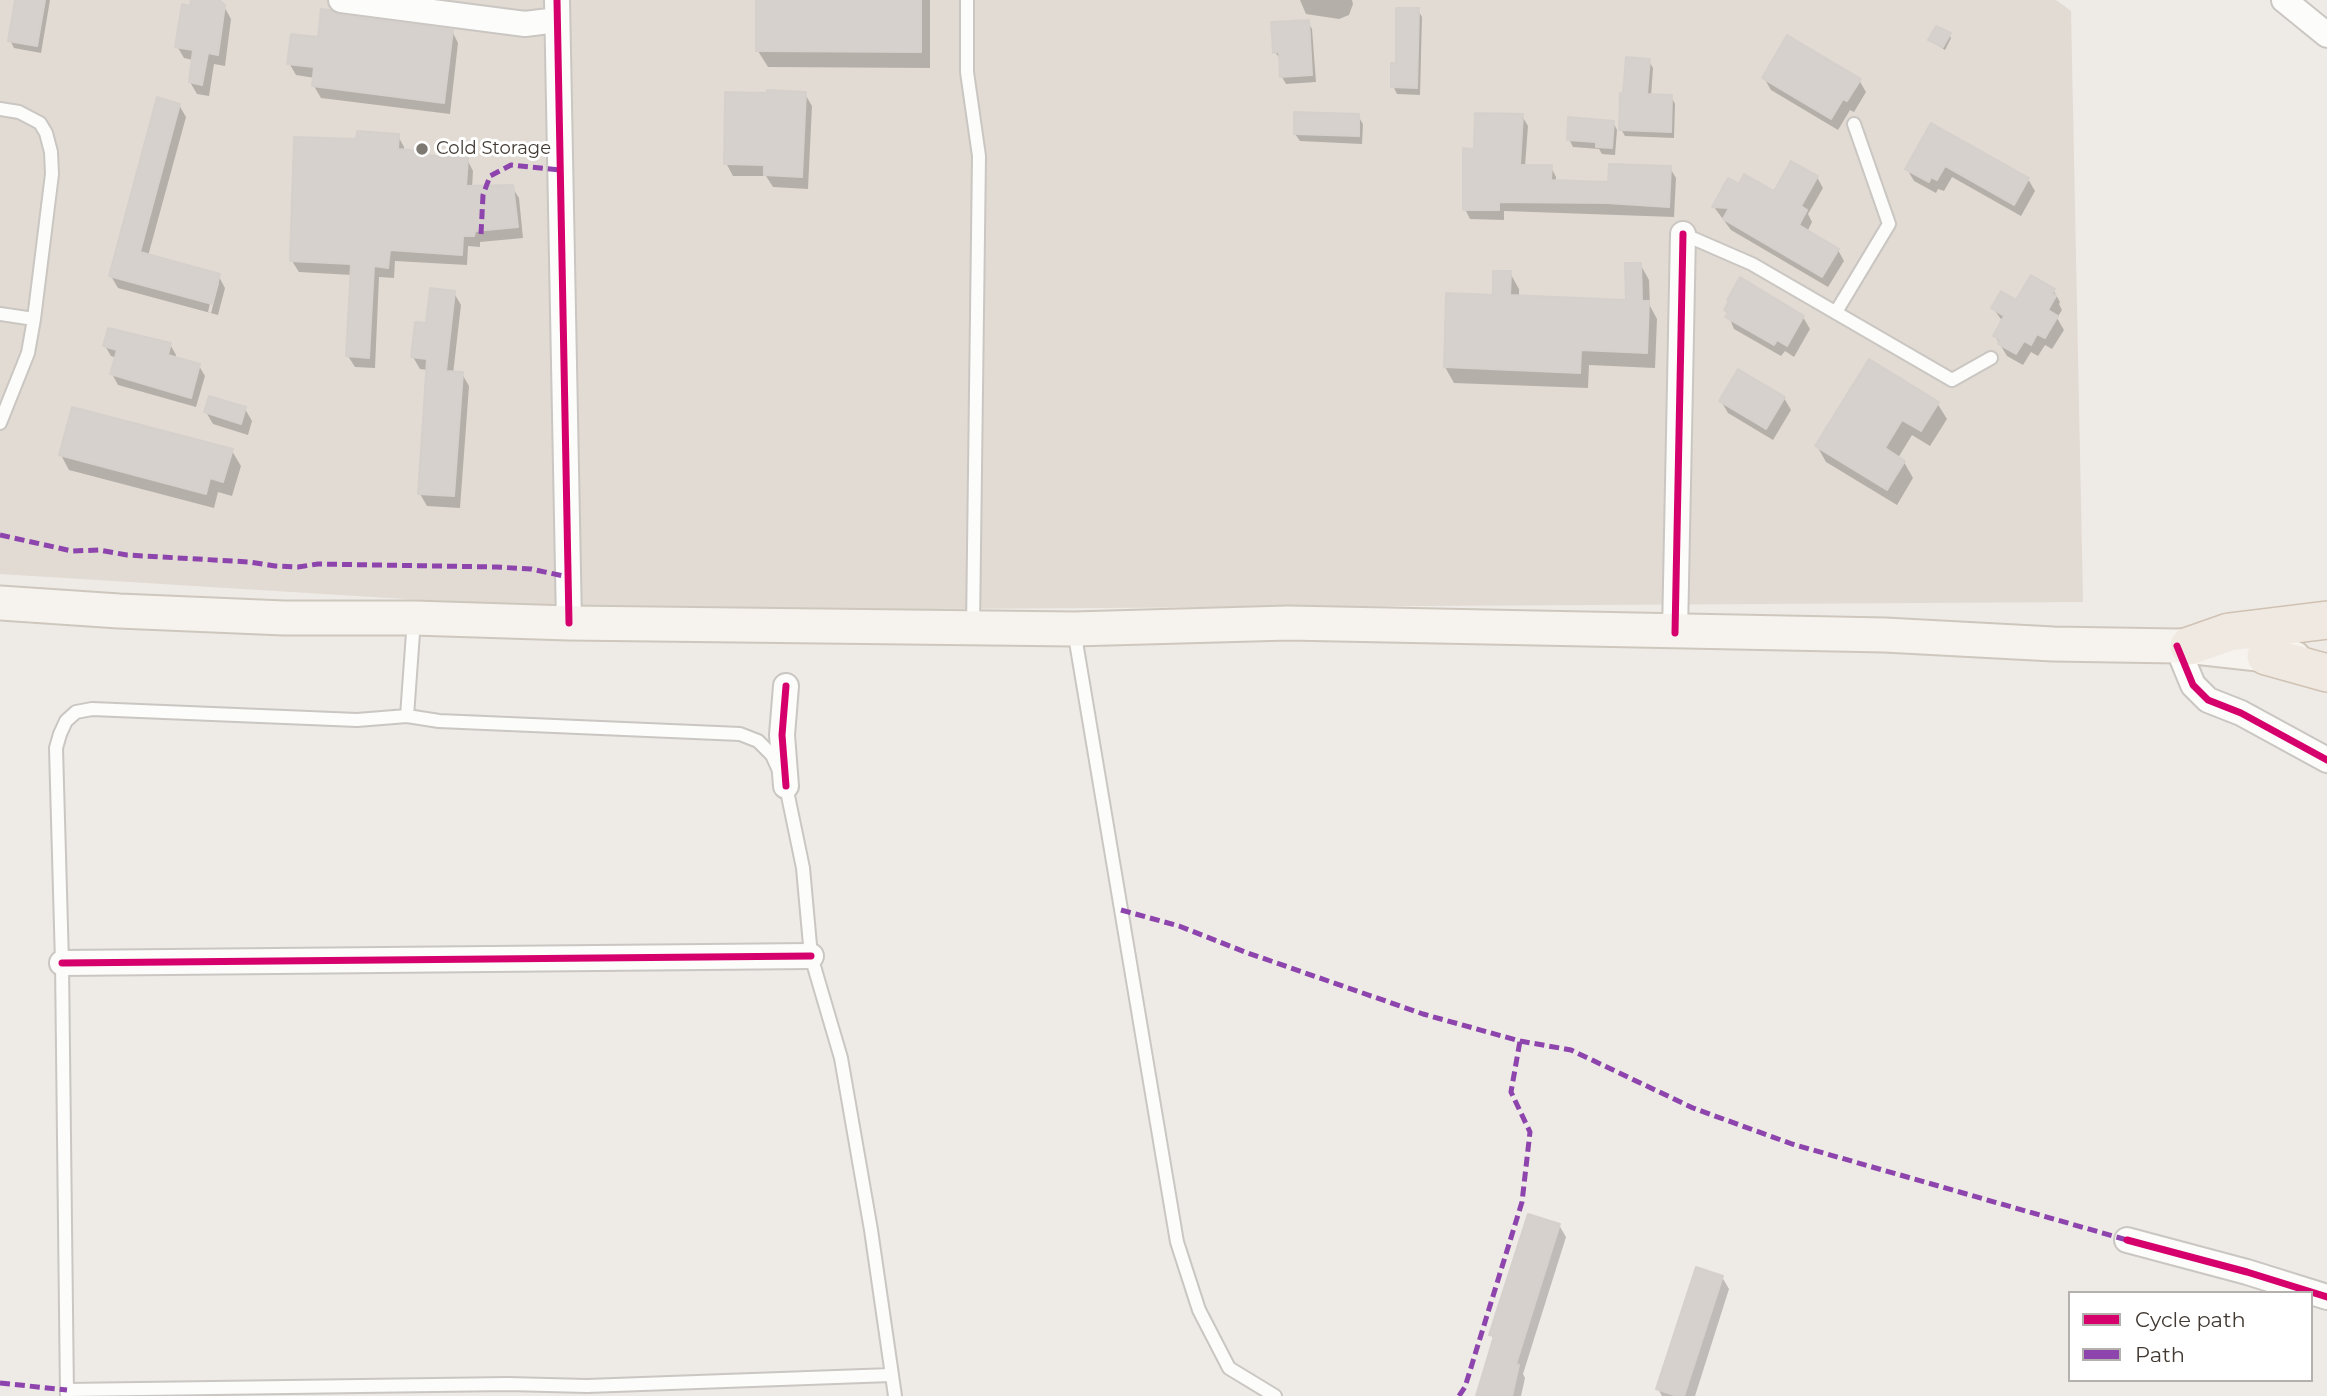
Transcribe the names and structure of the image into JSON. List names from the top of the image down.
{
  "places": ["Cold Storage"],
  "legend": ["Cycle path", "Path"]
}
